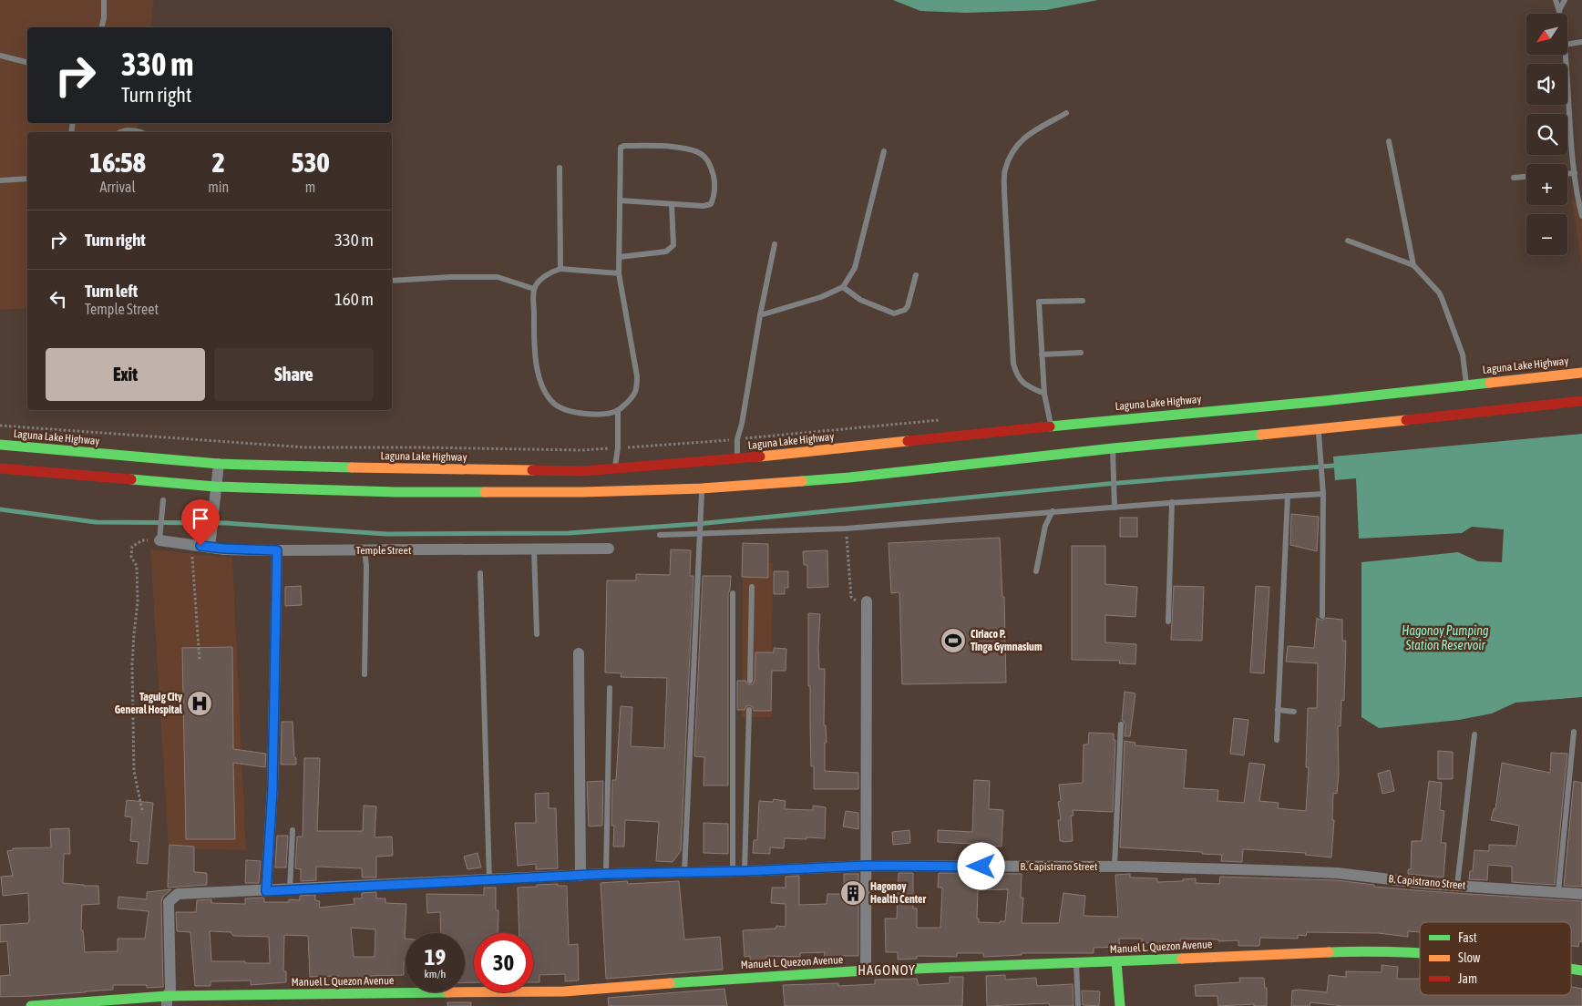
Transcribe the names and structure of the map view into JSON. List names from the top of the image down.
{
  "streets": {
    "main road": ["Laguna Lake Highway", "Manuel L. Quezon Avenue"],
    "street": ["Temple Street", "B. Capistrano Street"]
  },
  "crossings": [
    ["B. Capistrano Street", "Manuel L. Quezon Avenue"]
  ],
  "districts": ["HAGONOY"],
  "water": ["Hagonoy Pumping Station Reservoir"],
  "places": {
    "sports": ["Ciriaco P. Tinga Gymnasium"],
    "hospital": ["Taguig City General Hospital"],
    "building": ["Hagonoy Health Center"]
  },
  "legend": ["Fast", "Slow", "Jam"],
  "north": "bottom left",
  "page": {
    "map_buttons": ["+", "−"],
    "turn": ["330 m", "Turn right"],
    "eta": [
      "16:58",
      "Arrival",
      "2",
      "min",
      "530",
      "m"
    ],
    "list": [
      {
        "name": "Turn right",
        "value": "330 m"
      },
      {
        "name": "Turn left",
        "note": "Temple Street",
        "value": "160 m"
      }
    ],
    "buttons": ["Exit", "Share"],
    "speed": "19 km/h",
    "limit": "30"
  }
}
